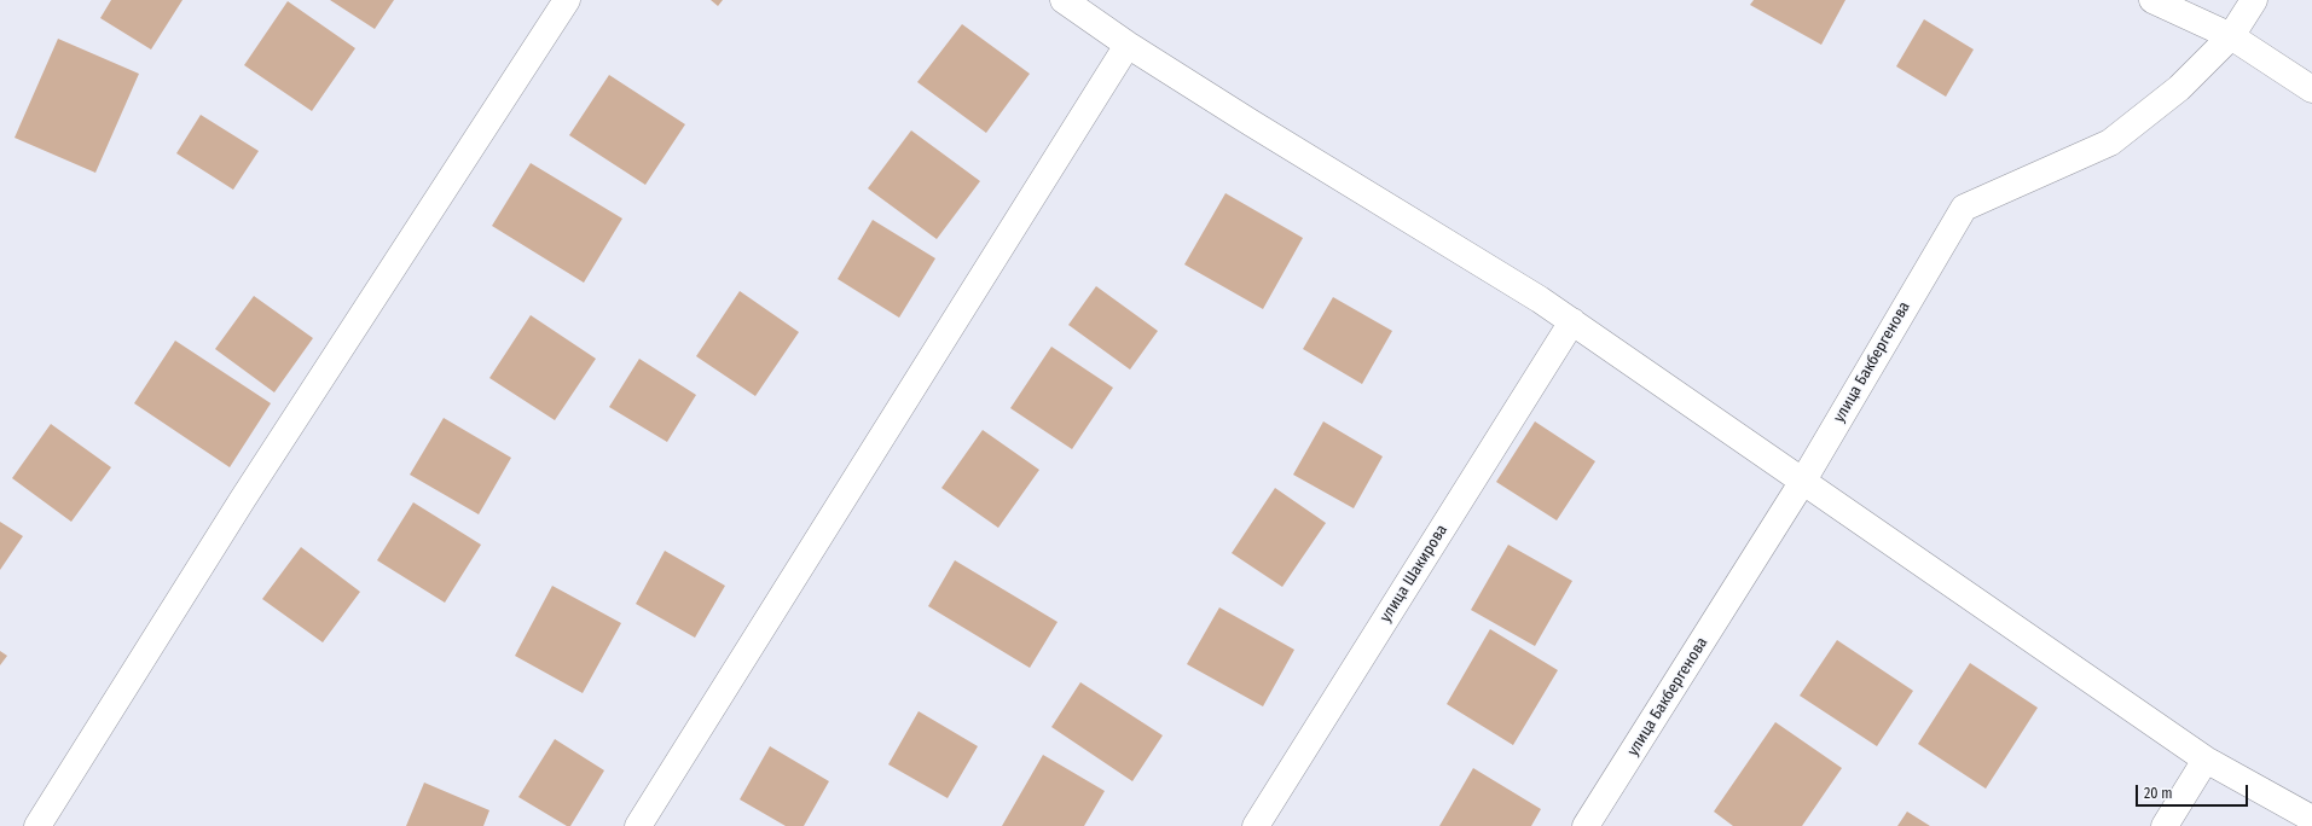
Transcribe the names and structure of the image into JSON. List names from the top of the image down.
{
  "streets": {
    "street": ["улица Бакбергенова", "улица Шакирова"]
  },
  "scale_bar": "20 m"
}
